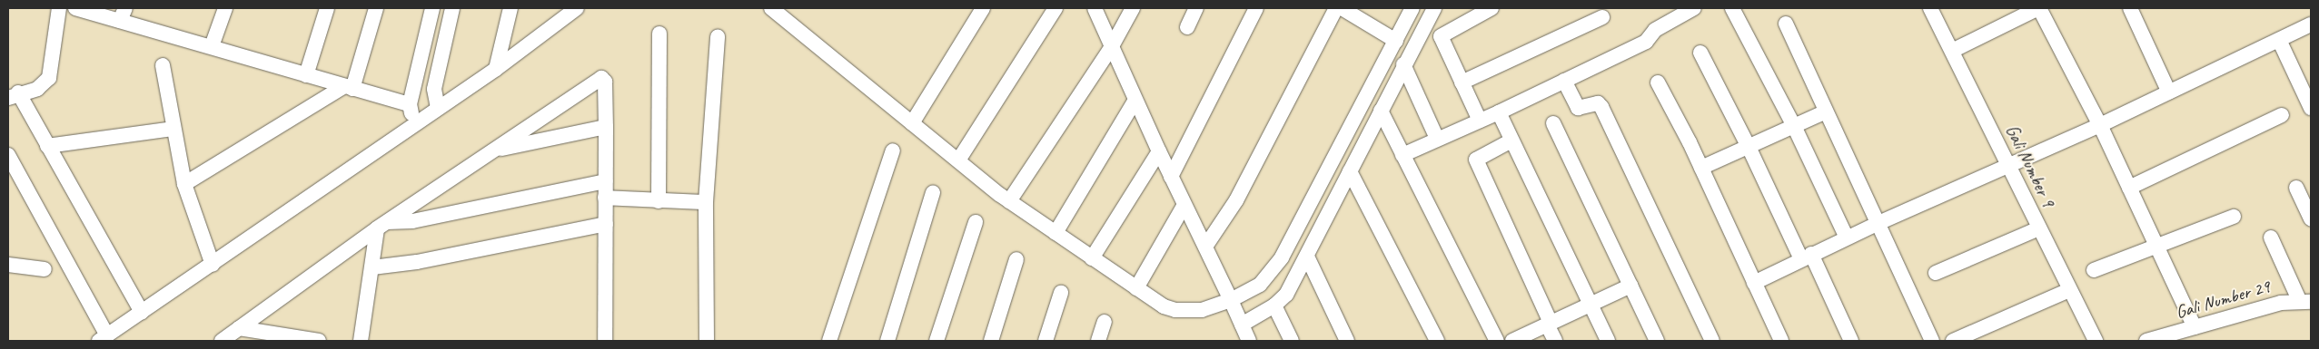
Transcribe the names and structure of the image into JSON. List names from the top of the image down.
{
  "streets": {
    "street": ["Gali Number 9", "Gali Number 29"]
  }
}
